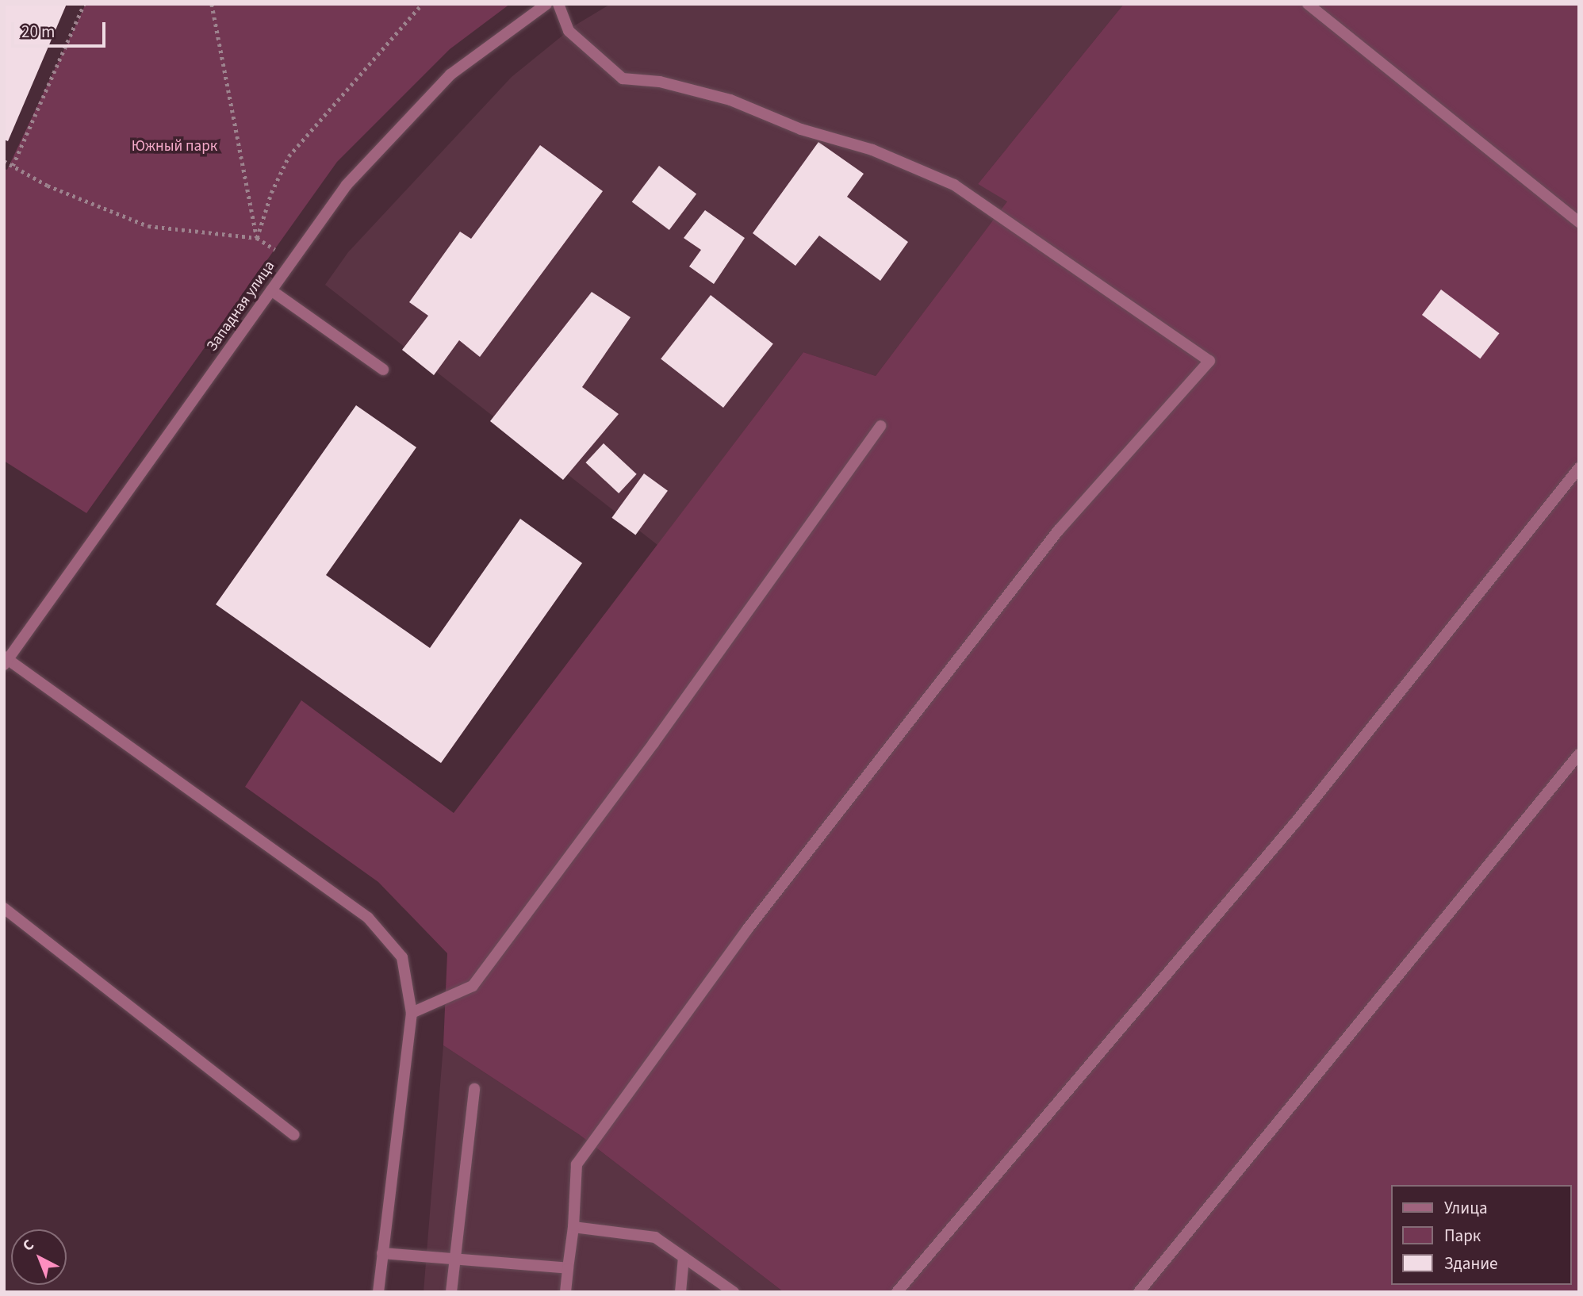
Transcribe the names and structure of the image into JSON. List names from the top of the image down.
{
  "streets": {
    "street": ["Западная улица"]
  },
  "parks": ["Южный парк"],
  "legend": ["Улица", "Парк", "Здание"],
  "scale_bar": "20 m",
  "north": "top left"
}
